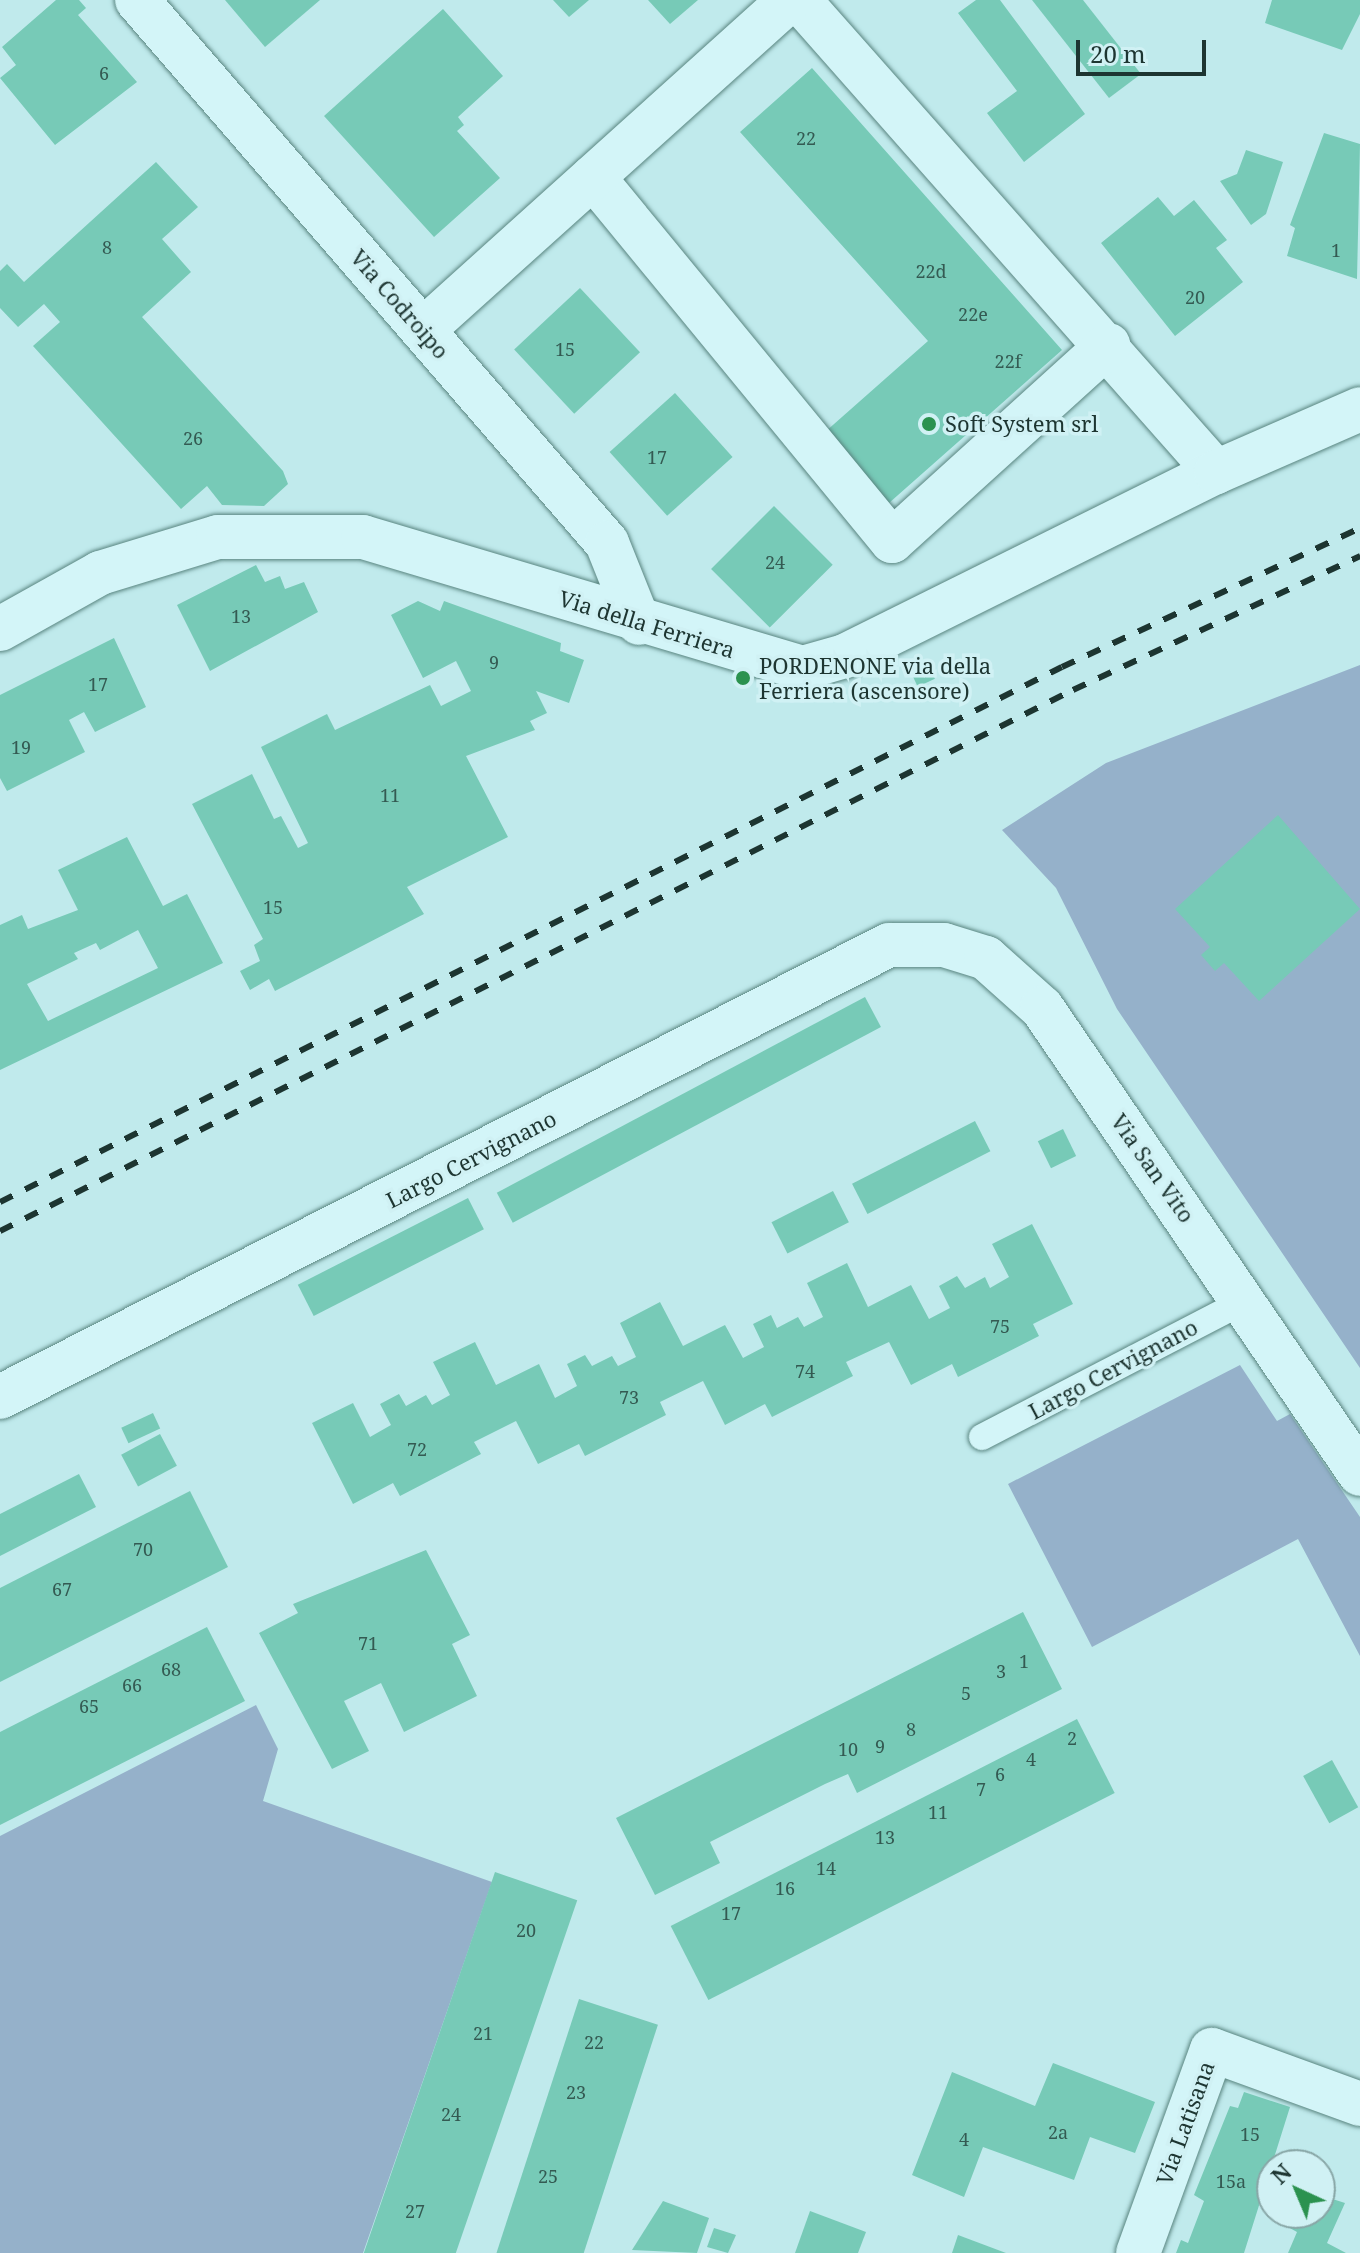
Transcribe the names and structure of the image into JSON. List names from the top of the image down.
{
  "streets": {
    "street": [
      "Via Codroipo",
      "Via della Ferriera",
      "Largo Cervignano",
      "Via San Vito",
      "Via Latisana"
    ]
  },
  "crossings": [
    ["Via Codroipo", "Via della Ferriera"],
    ["Largo Cervignano", "Via San Vito"]
  ],
  "places": ["Soft System srl", "PORDENONE via della Ferriera (ascensore)"],
  "house_numbers": [
    "6",
    "22",
    "8",
    "1",
    "22d",
    "20",
    "22e",
    "15",
    "22f",
    "26",
    "17",
    "24",
    "13",
    "9",
    "17",
    "19",
    "11",
    "15",
    "75",
    "74",
    "73",
    "72",
    "70",
    "67",
    "71",
    "1",
    "68",
    "3",
    "66",
    "5",
    "65",
    "8",
    "2",
    "9",
    "10",
    "4",
    "6",
    "7",
    "11",
    "13",
    "14",
    "16",
    "17",
    "20",
    "21",
    "22",
    "23",
    "24",
    "2a",
    "15",
    "4",
    "25",
    "15a",
    "27"
  ],
  "scale_bar": "20 m",
  "north": "top left"
}
